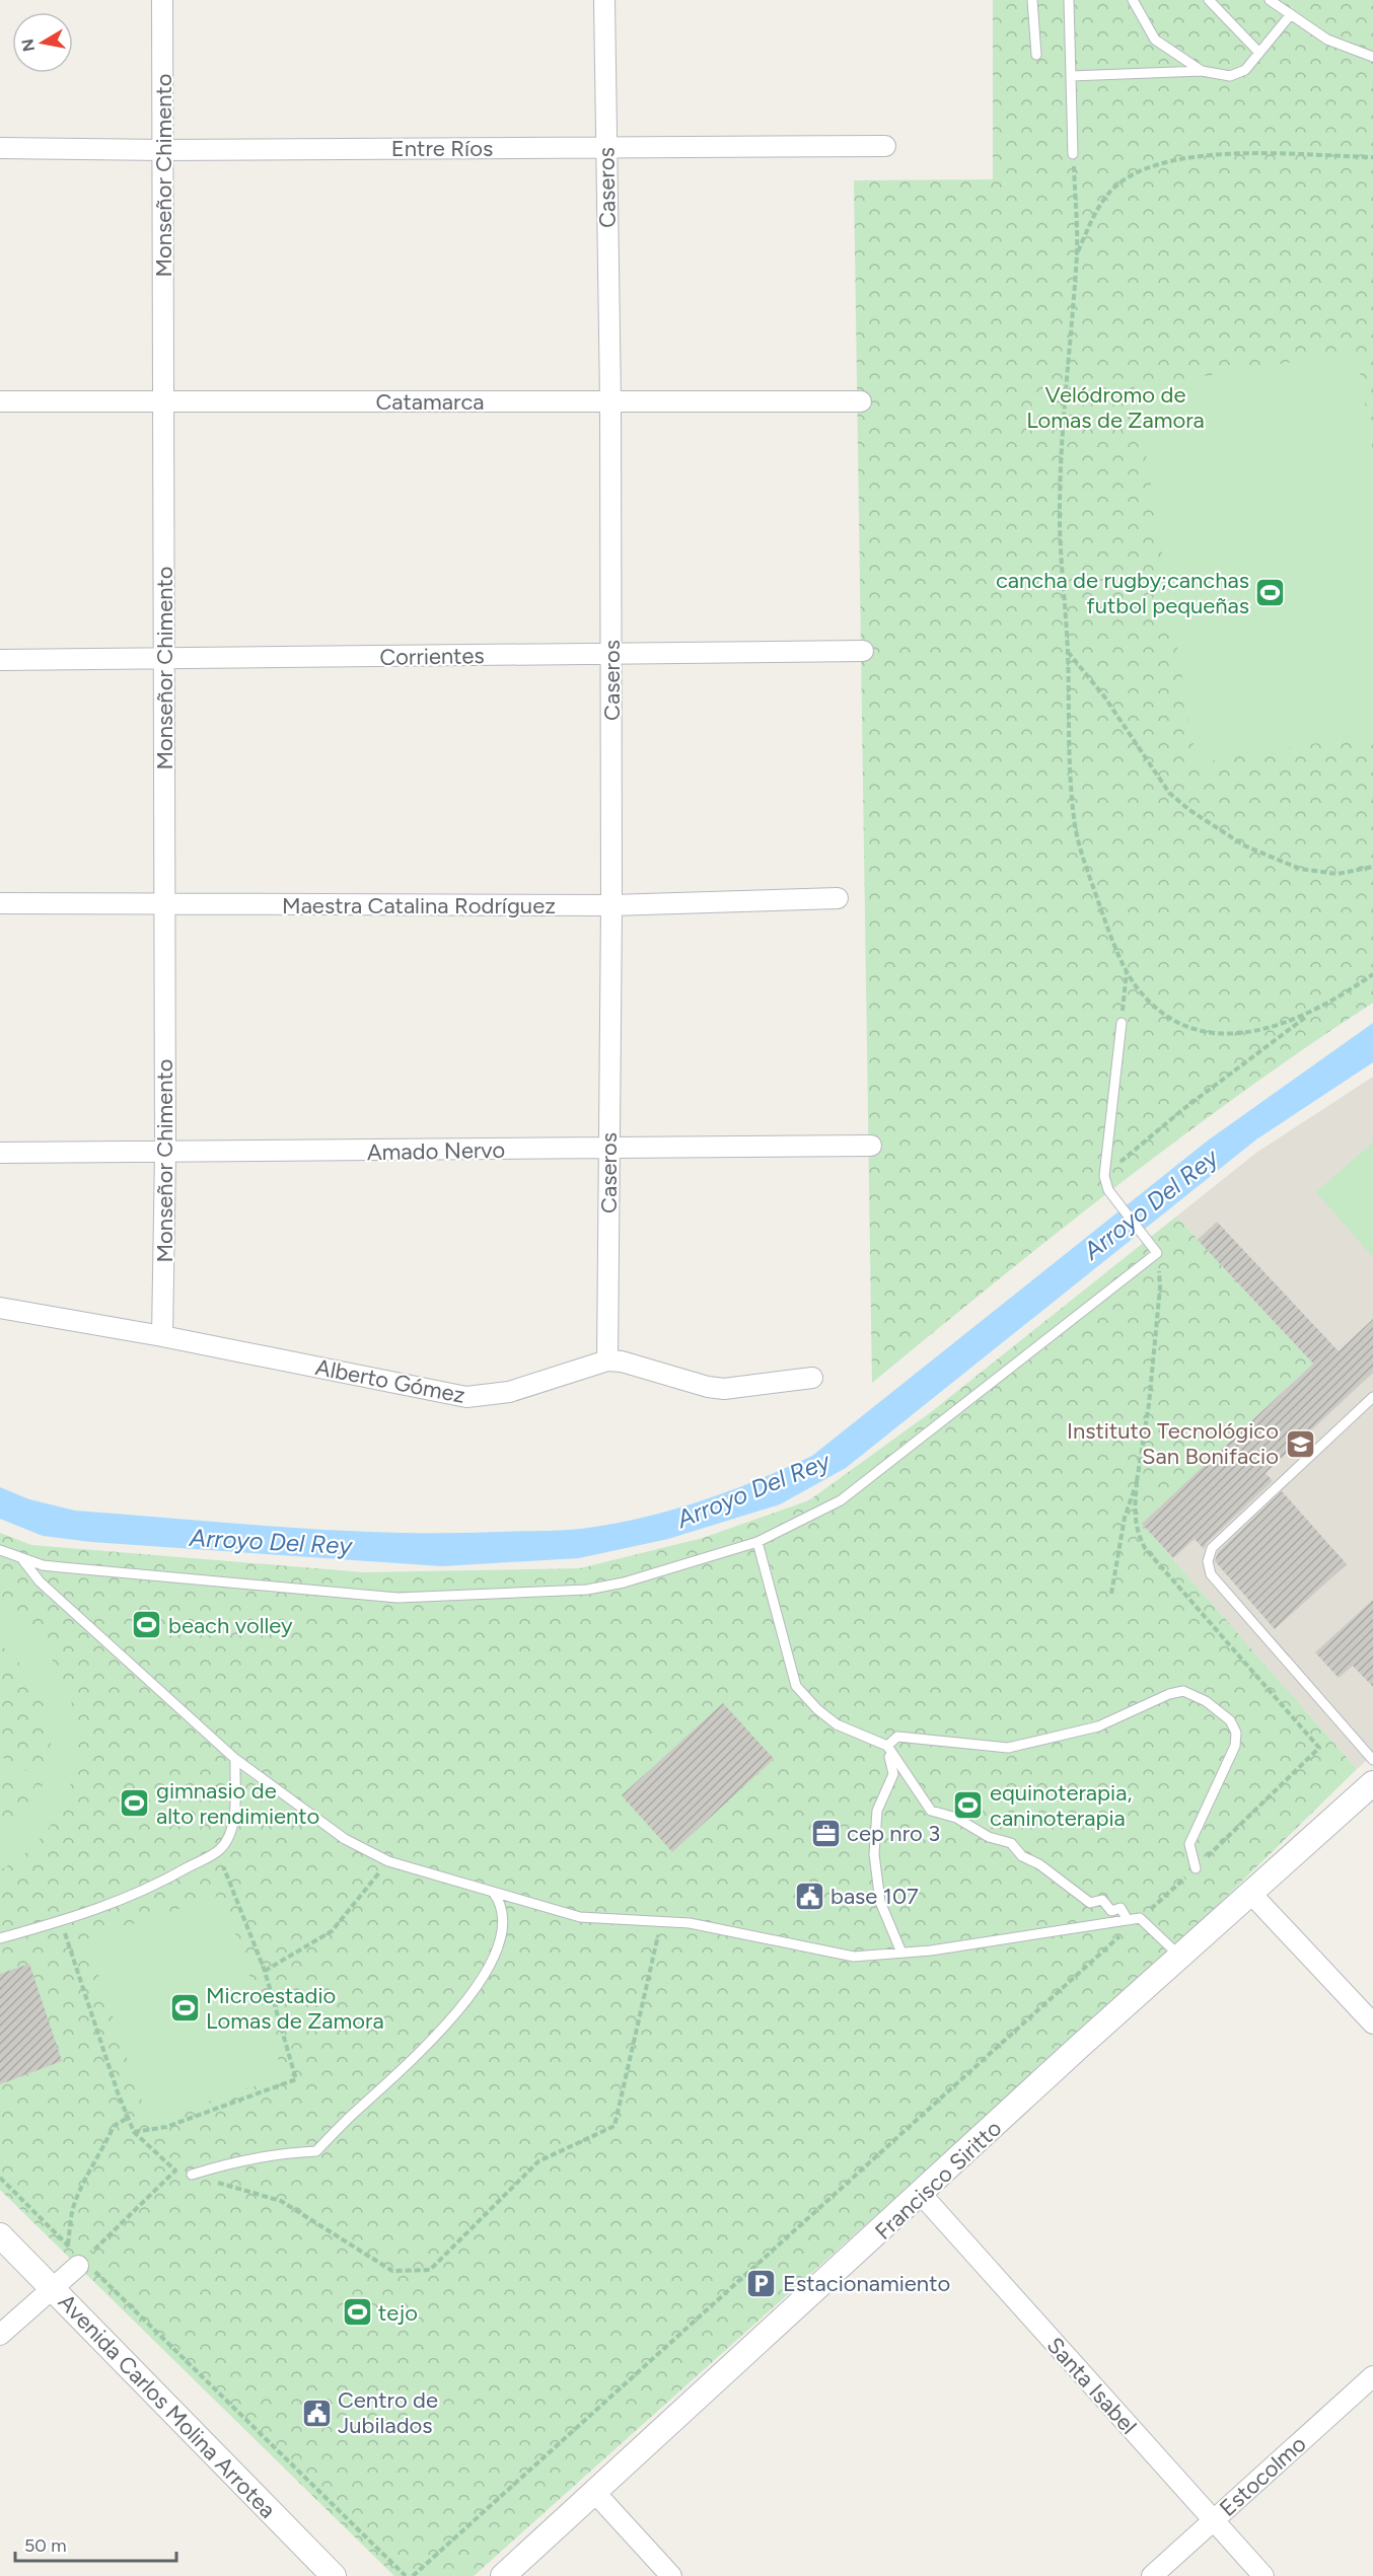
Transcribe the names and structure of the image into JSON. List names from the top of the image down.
{
  "streets": {
    "street": [
      "Entre Ríos",
      "Monseñor Chimento",
      "Caseros",
      "Catamarca",
      "Corrientes",
      "Maestra Catalina Rodríguez",
      "Amado Nervo",
      "Alberto Gómez",
      "Francisco Siritto",
      "Santa Isabel",
      "Avenida Carlos Molina Arrotea",
      "Estocolmo"
    ]
  },
  "crossings": [
    ["Entre Ríos", "Monseñor Chimento"],
    ["Entre Ríos", "Caseros"],
    ["Monseñor Chimento", "Catamarca"],
    ["Monseñor Chimento", "Corrientes"],
    ["Monseñor Chimento", "Maestra Catalina Rodríguez"],
    ["Monseñor Chimento", "Amado Nervo"],
    ["Monseñor Chimento", "Alberto Gómez"],
    ["Caseros", "Catamarca"],
    ["Caseros", "Corrientes"],
    ["Caseros", "Maestra Catalina Rodríguez"],
    ["Caseros", "Amado Nervo"],
    ["Caseros", "Alberto Gómez"],
    ["Francisco Siritto", "Santa Isabel"],
    ["Santa Isabel", "Estocolmo"]
  ],
  "water": ["Arroyo Del Rey"],
  "parks": ["Velódromo de Lomas de Zamora"],
  "places": {
    "sports": [
      "cancha de rugby;canchas futbol pequeñas",
      "beach volley",
      "gimnasio de alto rendimiento",
      "equinoterapia, caninoterapia",
      "Microestadio Lomas de Zamora",
      "tejo"
    ],
    "school or university": ["Instituto Tecnológico San Bonifacio"],
    "office": ["cep nro 3"],
    "public building": ["base 107", "Centro de Jubilados"],
    "parking": ["Estacionamiento"]
  },
  "scale_bar": "50 m",
  "north": "left"
}
